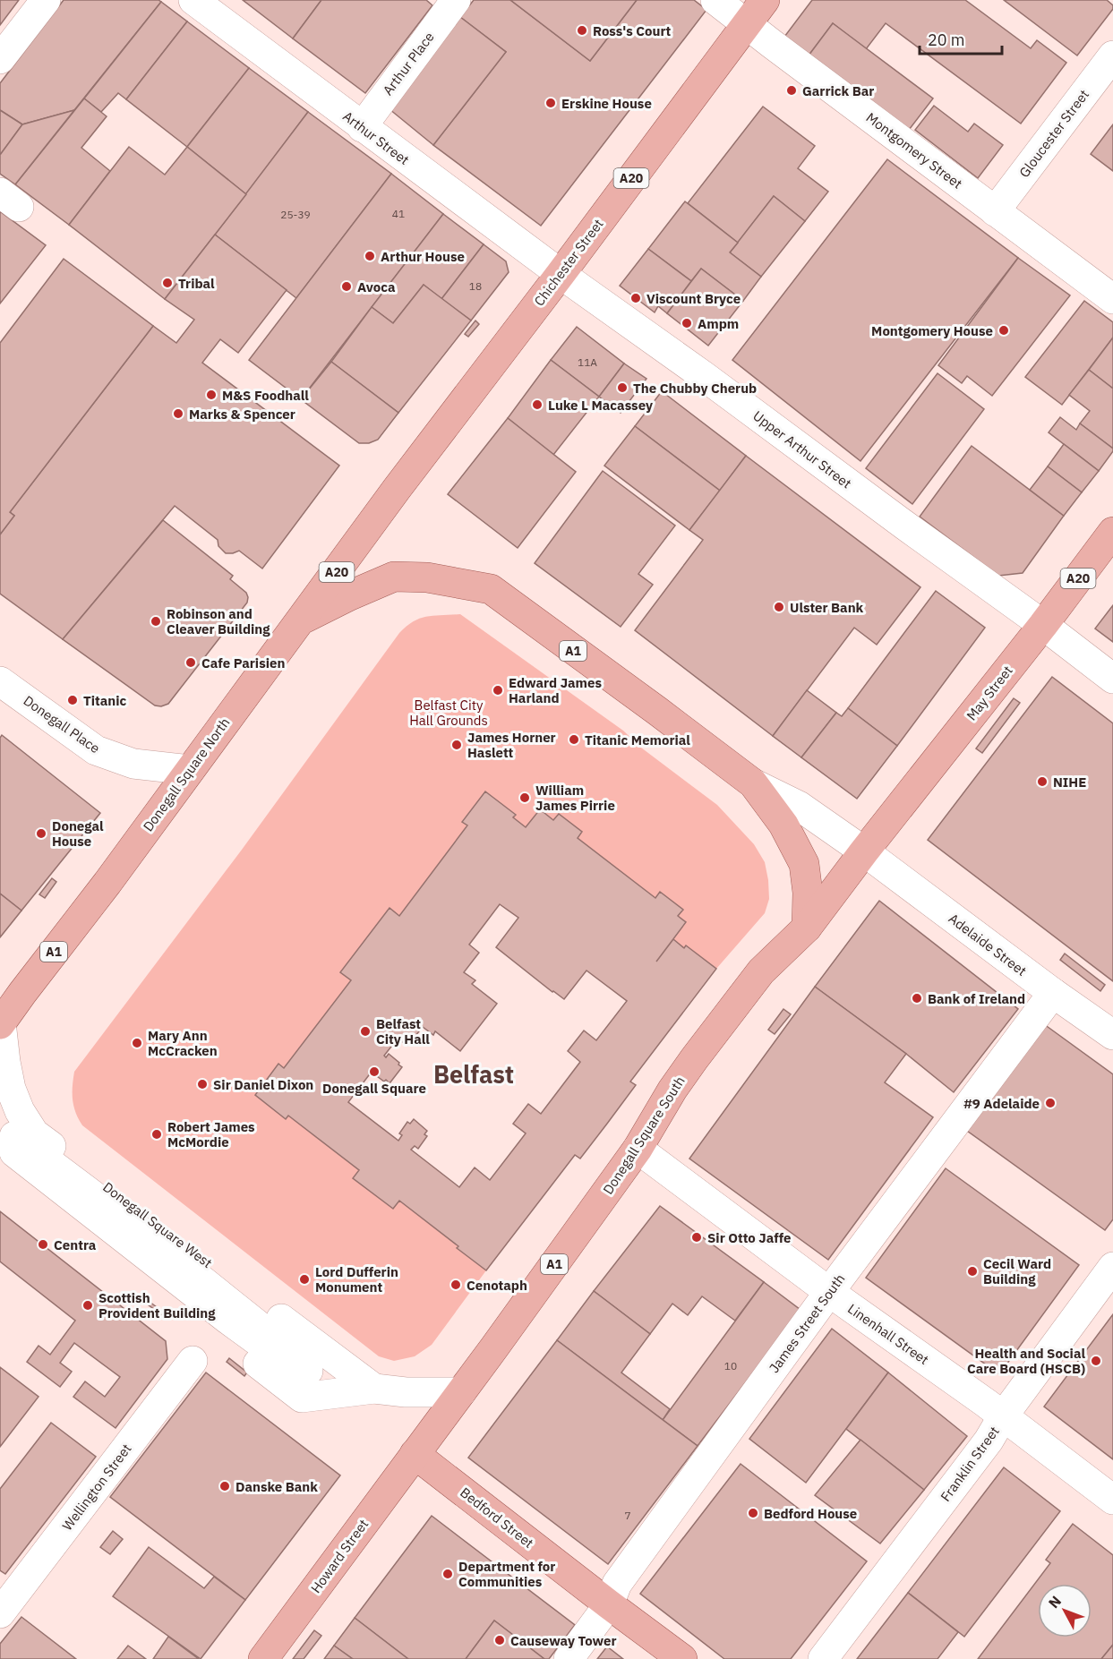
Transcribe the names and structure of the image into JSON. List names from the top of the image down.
{
  "streets": {
    "main road": [
      "A20",
      "Chichester Street",
      "A1",
      "May Street",
      "Donegall Square North",
      "Donegall Square South",
      "Bedford Street",
      "Howard Street"
    ],
    "street": [
      "Arthur Place",
      "Gloucester Street",
      "Arthur Street",
      "Montgomery Street",
      "Upper Arthur Street",
      "Donegall Place",
      "Adelaide Street",
      "Donegall Square West",
      "James Street South",
      "Linenhall Street",
      "Franklin Street",
      "Wellington Street"
    ]
  },
  "crossings": [
    ["Arthur Place", "Arthur Street"],
    ["Gloucester Street", "Montgomery Street"],
    ["Arthur Street", "Chichester Street"],
    ["Arthur Street", "Upper Arthur Street"],
    ["Montgomery Street", "Chichester Street"],
    ["Chichester Street", "Upper Arthur Street"],
    ["Chichester Street", "Donegall Square North"],
    ["Upper Arthur Street", "May Street"],
    ["A1", "Donegall Square North"],
    ["A1", "Adelaide Street"],
    ["A1", "Donegall Square South"],
    ["May Street", "Adelaide Street"],
    ["May Street", "Donegall Square South"],
    ["Donegall Place", "Donegall Square North"],
    ["Donegall Square North", "Donegall Square West"],
    ["Adelaide Street", "Donegall Square South"],
    ["Adelaide Street", "James Street South"],
    ["Donegall Square South", "Linenhall Street"],
    ["Donegall Square South", "Bedford Street"],
    ["Donegall Square South", "Howard Street"],
    ["James Street South", "Linenhall Street"],
    ["James Street South", "Bedford Street"],
    ["Linenhall Street", "Franklin Street"],
    ["Bedford Street", "Howard Street"]
  ],
  "districts": ["Belfast"],
  "parks": ["Belfast City Hall Grounds"],
  "places": [
    "Ross's Court",
    "Garrick Bar",
    "Erskine House",
    "Arthur House",
    "Tribal",
    "Avoca",
    "Viscount Bryce",
    "Ampm",
    "Montgomery House",
    "The Chubby Cherub",
    "M&S Foodhall",
    "Luke L Macassey",
    "Marks & Spencer",
    "Ulster Bank",
    "Robinson and Cleaver Building",
    "Cafe Parisien",
    "Edward James Harland",
    "Titanic",
    "Titanic Memorial",
    "James Horner Haslett",
    "NIHE",
    "William James Pirrie",
    "Donegal House",
    "Bank of Ireland",
    "Belfast City Hall",
    "Mary Ann McCracken",
    "Donegall Square",
    "Sir Daniel Dixon",
    "#9 Adelaide",
    "Robert James McMordie",
    "Sir Otto Jaffe",
    "Centra",
    "Cecil Ward Building",
    "Lord Dufferin Monument",
    "Cenotaph",
    "Scottish Provident Building",
    "Health and Social Care Board (HSCB)",
    "Danske Bank",
    "Bedford House",
    "Department for Communities",
    "Causeway Tower"
  ],
  "house_numbers": [
    "41",
    "25-39",
    "18",
    "11A",
    "10",
    "7"
  ],
  "scale_bar": "20 m",
  "north": "top left"
}
